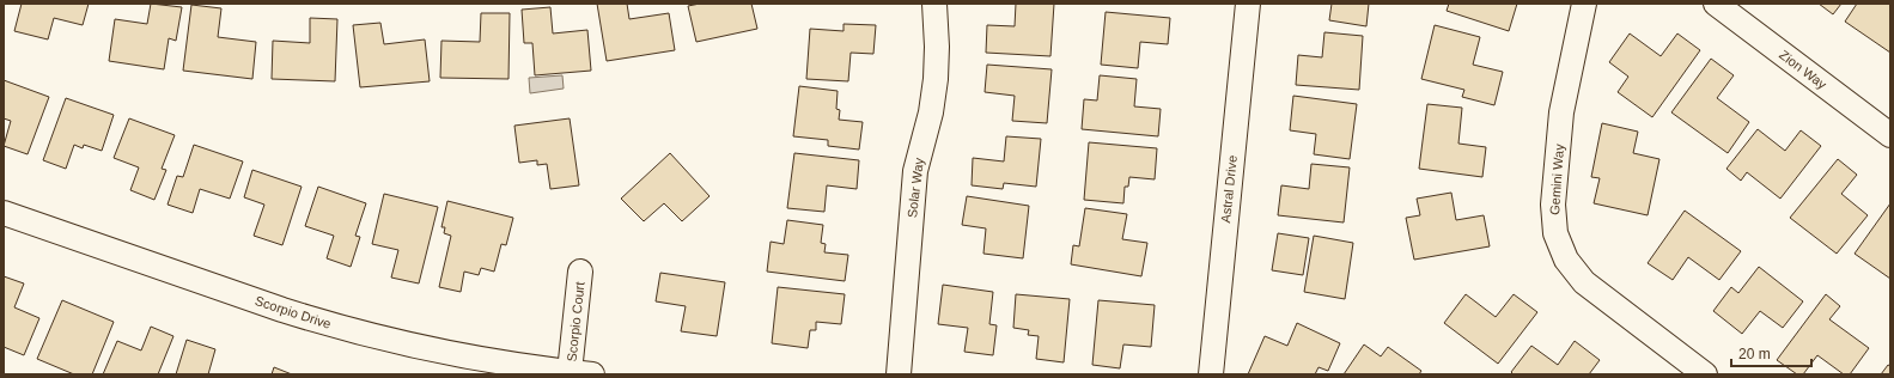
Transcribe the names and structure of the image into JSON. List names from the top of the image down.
{
  "streets": {
    "street": [
      "Zion Way",
      "Gemini Way",
      "Solar Way",
      "Astral Drive",
      "Scorpio Drive",
      "Scorpio Court"
    ]
  },
  "crossings": [
    ["Scorpio Drive", "Scorpio Court"]
  ],
  "scale_bar": "20 m"
}
